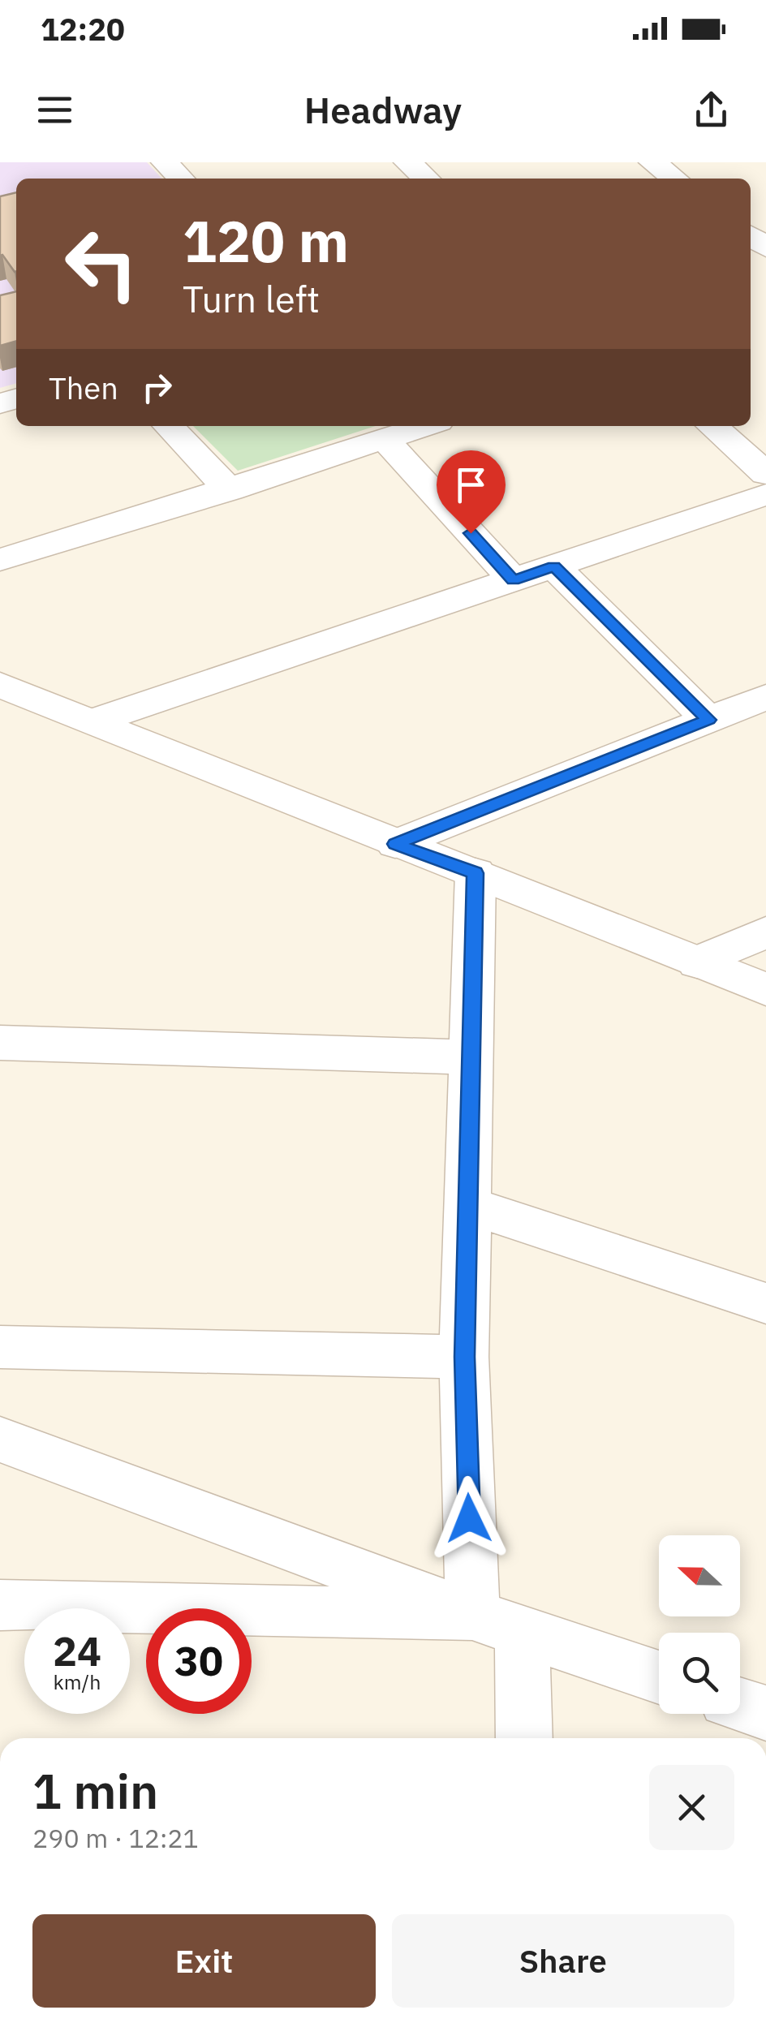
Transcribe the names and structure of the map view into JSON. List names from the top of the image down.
{
  "north": "left",
  "page": {
    "status": "12:20",
    "header": "Headway",
    "turn": ["120 m", "Turn left"],
    "then": "Then",
    "speed": "24 km/h",
    "limit": "30",
    "heading": ["1 min", "290 m · 12:21"],
    "buttons": ["Exit", "Share"]
  }
}
